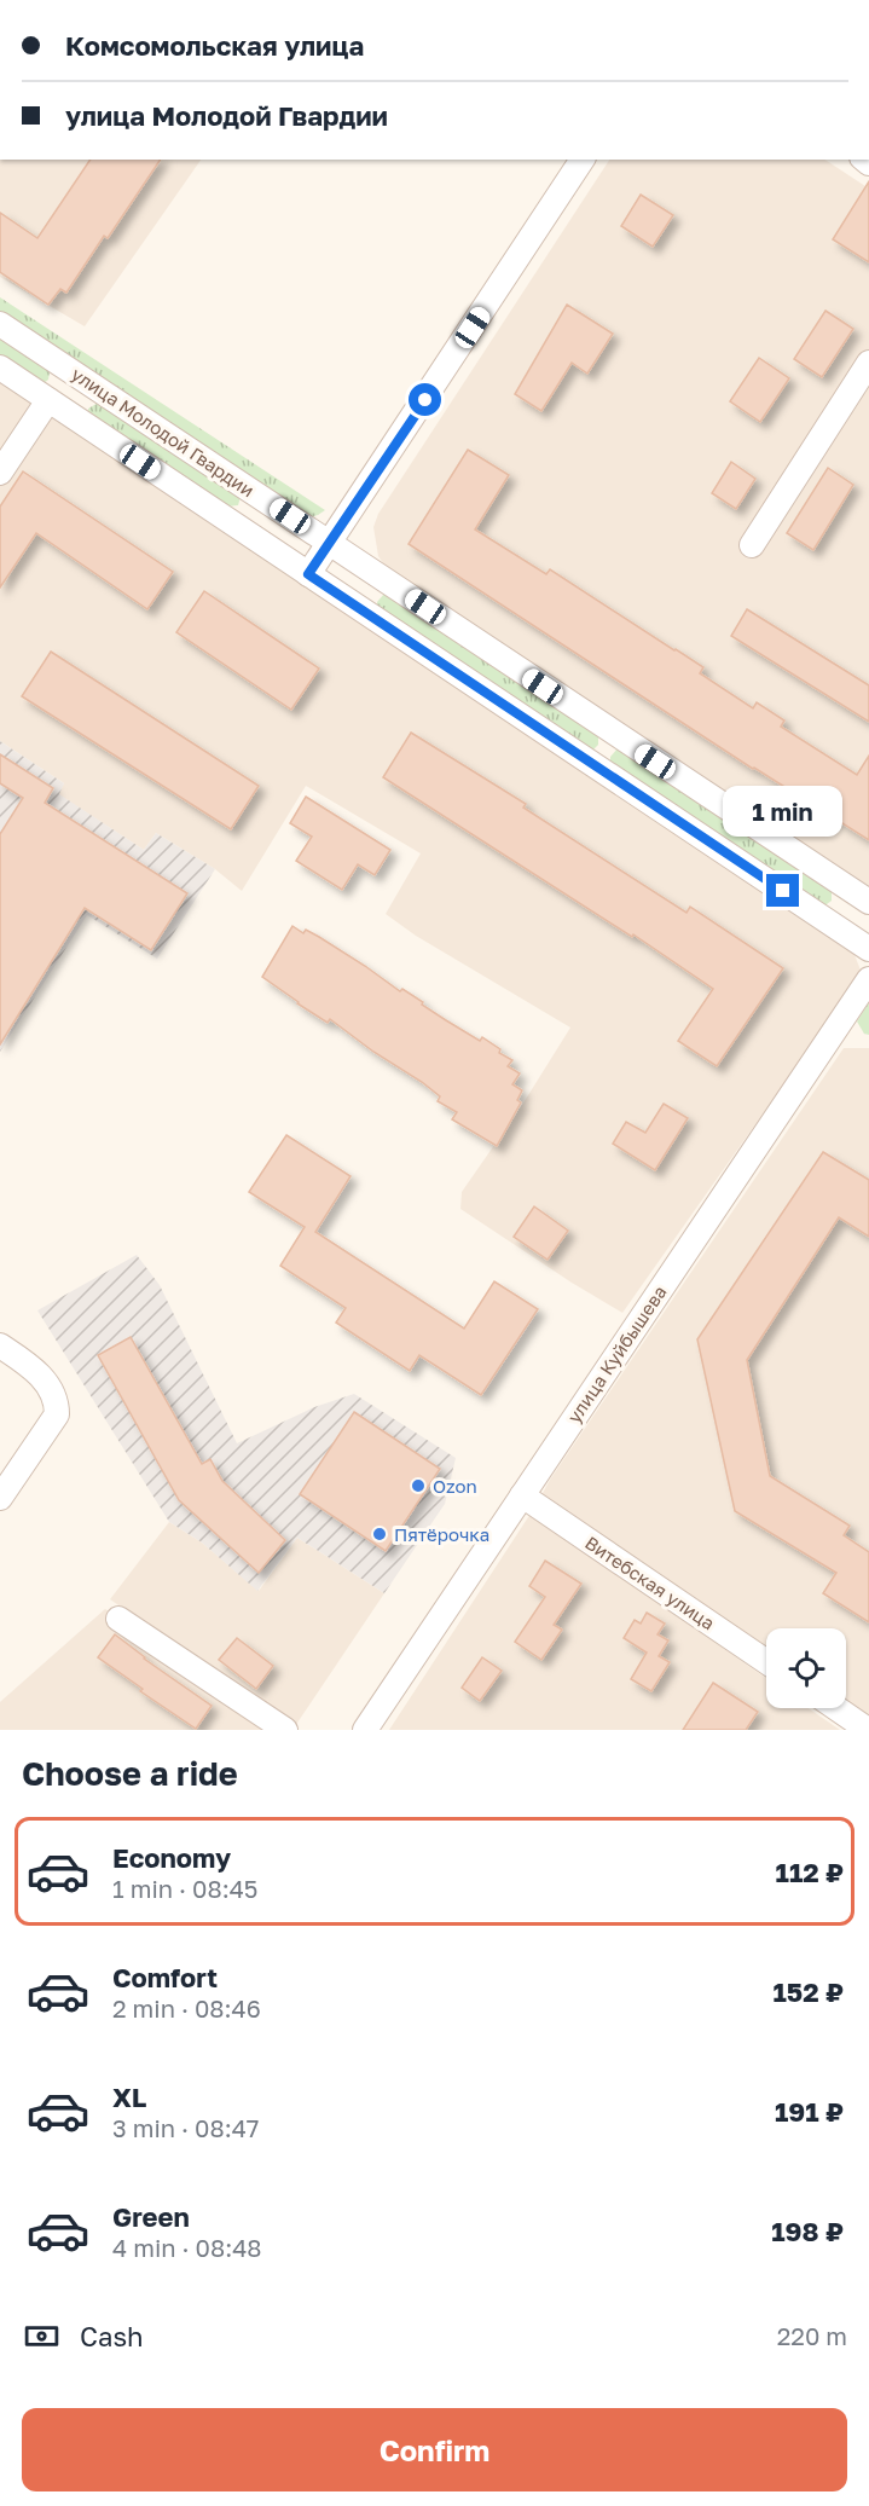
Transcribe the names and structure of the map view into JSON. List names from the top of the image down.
{
  "streets": {
    "street": ["улица Молодой Гвардии", "улица Куйбышева", "Витебская улица"]
  },
  "crossings": [
    ["улица Куйбышева", "Витебская улица"]
  ],
  "places": ["Ozon", "Пятёрочка"],
  "page": {
    "banner": ["Комсомольская улица", "улица Молодой Гвардии"],
    "bubble": "1 min",
    "heading": "Choose a ride",
    "list": [
      {
        "name": "Economy",
        "note": "1 min · 08:45",
        "value": "112 ₽"
      },
      {
        "name": "Comfort",
        "note": "2 min · 08:46",
        "value": "152 ₽"
      },
      {
        "name": "XL",
        "note": "3 min · 08:47",
        "value": "191 ₽"
      },
      {
        "name": "Green",
        "note": "4 min · 08:48",
        "value": "198 ₽"
      }
    ],
    "pay": ["Cash", "220 m"],
    "buttons": "Confirm"
  }
}
